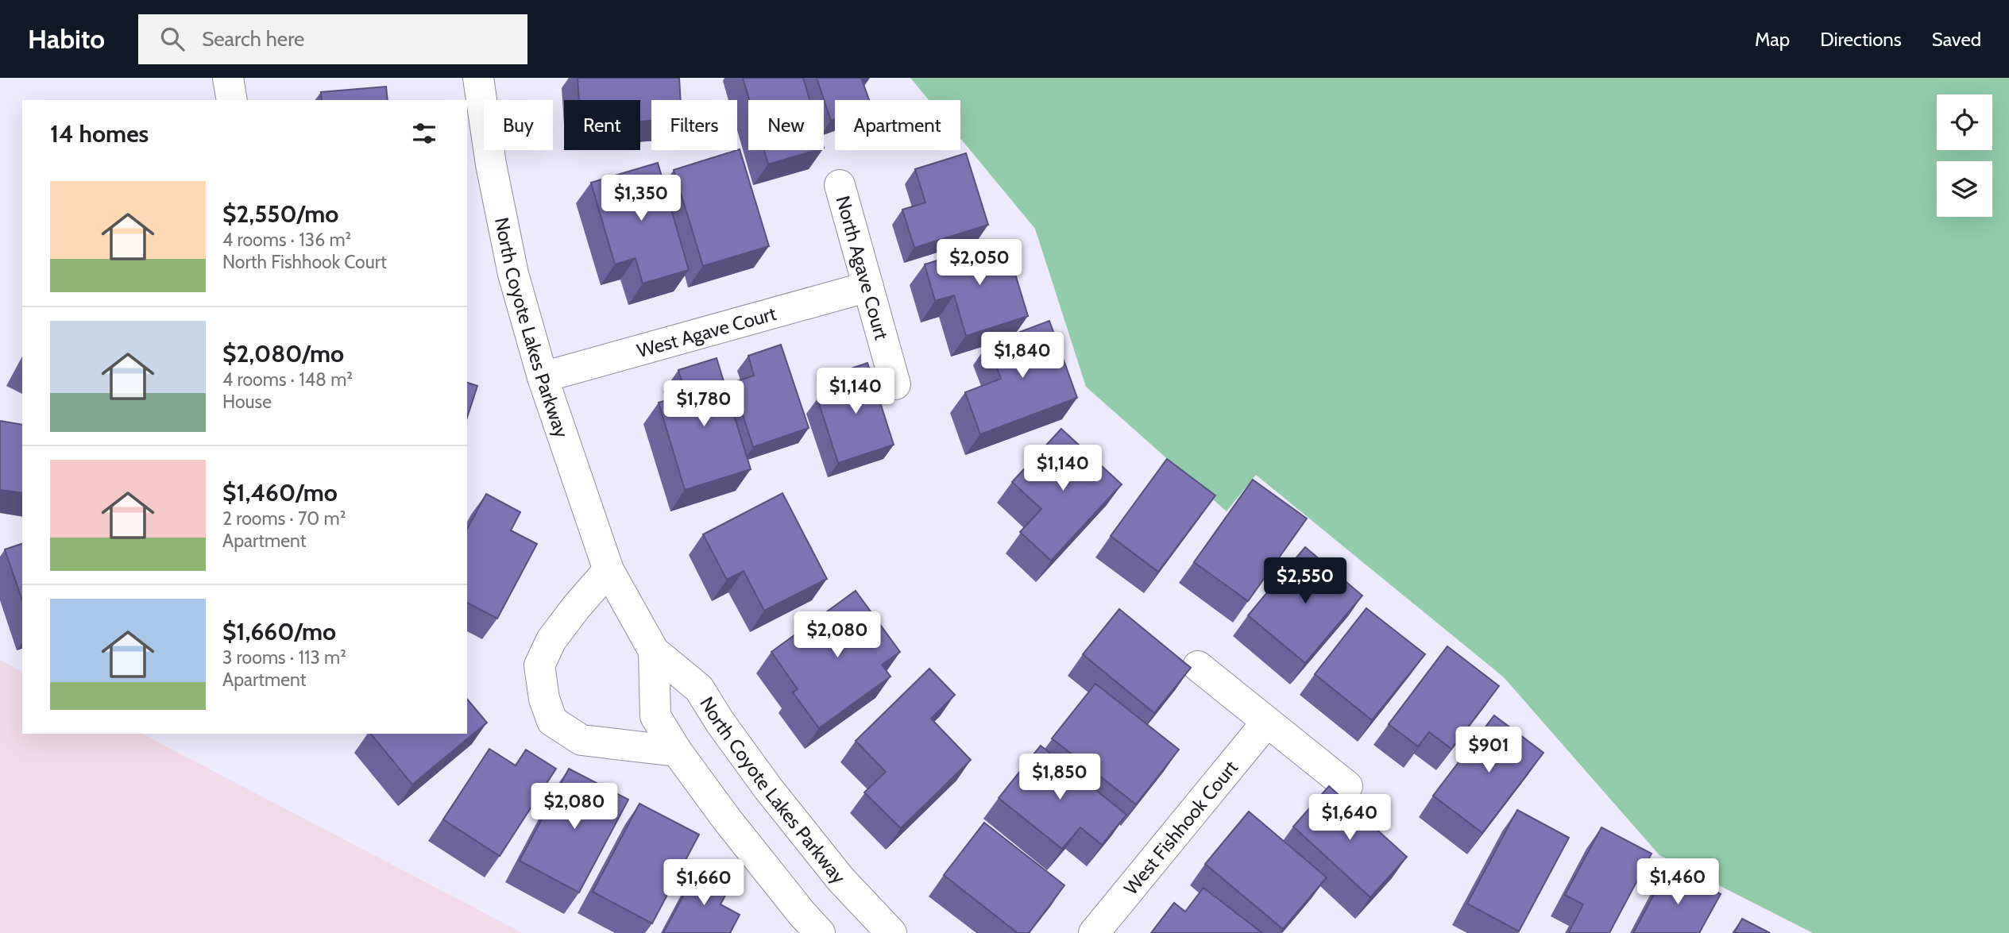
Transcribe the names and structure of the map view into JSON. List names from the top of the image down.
{
  "streets": {
    "street": [
      "North Agave Court",
      "North Coyote Lakes Parkway",
      "West Agave Court",
      "West Fishhook Court"
    ]
  },
  "crossings": [
    ["North Agave Court", "West Agave Court"],
    ["North Coyote Lakes Parkway", "West Agave Court"]
  ],
  "page": {
    "header": "Habito",
    "search": "Search here",
    "nav": ["Map", "Directions", "Saved"],
    "chip": [
      "Buy",
      "Rent",
      "Filters",
      "New",
      "Apartment"
    ],
    "heading": "14 homes",
    "list": [
      {
        "name": "$2,550/mo",
        "note": "4 rooms · 136 m² · North Fishhook Court"
      },
      {
        "name": "$2,080/mo",
        "note": "4 rooms · 148 m² · House"
      },
      {
        "name": "$1,460/mo",
        "note": "2 rooms · 70 m² · Apartment"
      },
      {
        "name": "$1,660/mo",
        "note": "3 rooms · 113 m² · Apartment"
      }
    ],
    "price": [
      "$1,350",
      "$2,050",
      "$1,840",
      "$1,140",
      "$1,780",
      "$1,140",
      "$2,550",
      "$2,080",
      "$901",
      "$1,850",
      "$2,080",
      "$1,640",
      "$1,460",
      "$1,660"
    ]
  }
}
